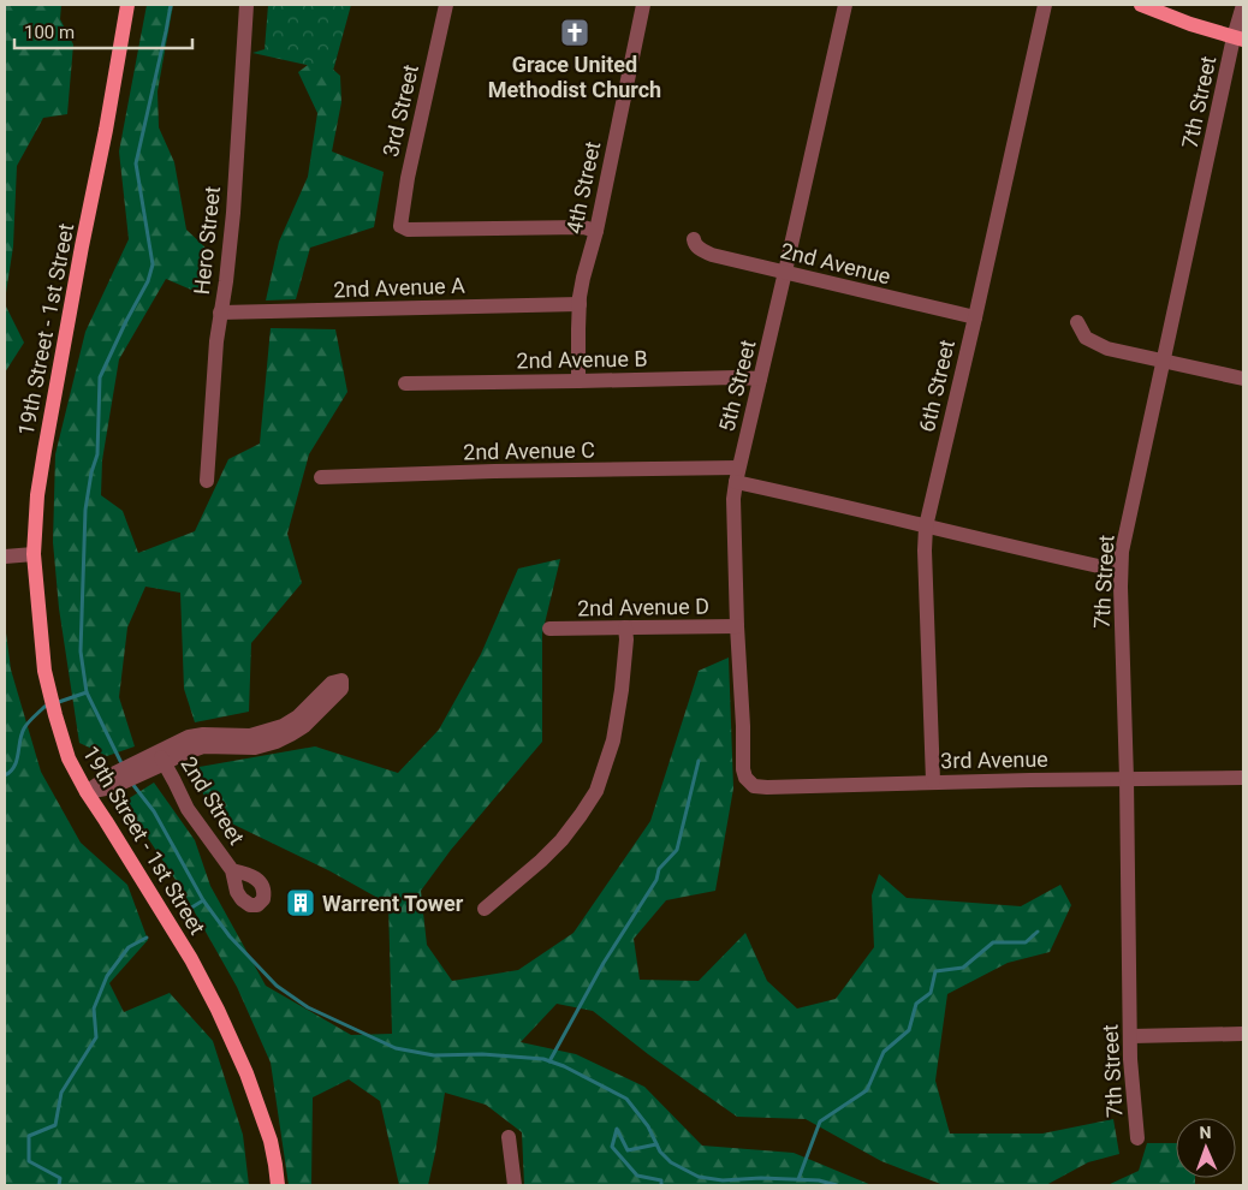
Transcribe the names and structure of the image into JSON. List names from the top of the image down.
{
  "streets": {
    "main road": ["19th Street - 1st Street"],
    "street": [
      "7th Street",
      "3rd Street",
      "4th Street",
      "Hero Street",
      "2nd Avenue",
      "2nd Avenue A",
      "2nd Avenue B",
      "5th Street",
      "6th Street",
      "2nd Avenue C",
      "2nd Avenue D",
      "3rd Avenue",
      "2nd Street"
    ]
  },
  "crossings": [
    ["7th Street", "2nd Avenue C"],
    ["7th Street", "3rd Avenue"],
    ["3rd Street", "4th Street"],
    ["4th Street", "2nd Avenue A"],
    ["4th Street", "2nd Avenue B"],
    ["Hero Street", "2nd Avenue A"],
    ["2nd Avenue", "5th Street"],
    ["2nd Avenue", "6th Street"],
    ["2nd Avenue B", "5th Street"],
    ["5th Street", "2nd Avenue C"],
    ["5th Street", "2nd Avenue D"],
    ["5th Street", "3rd Avenue"],
    ["6th Street", "2nd Avenue C"],
    ["6th Street", "3rd Avenue"]
  ],
  "places": {
    "church": ["Grace United Methodist Church"],
    "building": ["Warrent Tower"]
  },
  "scale_bar": "100 m",
  "north": "top"
}
